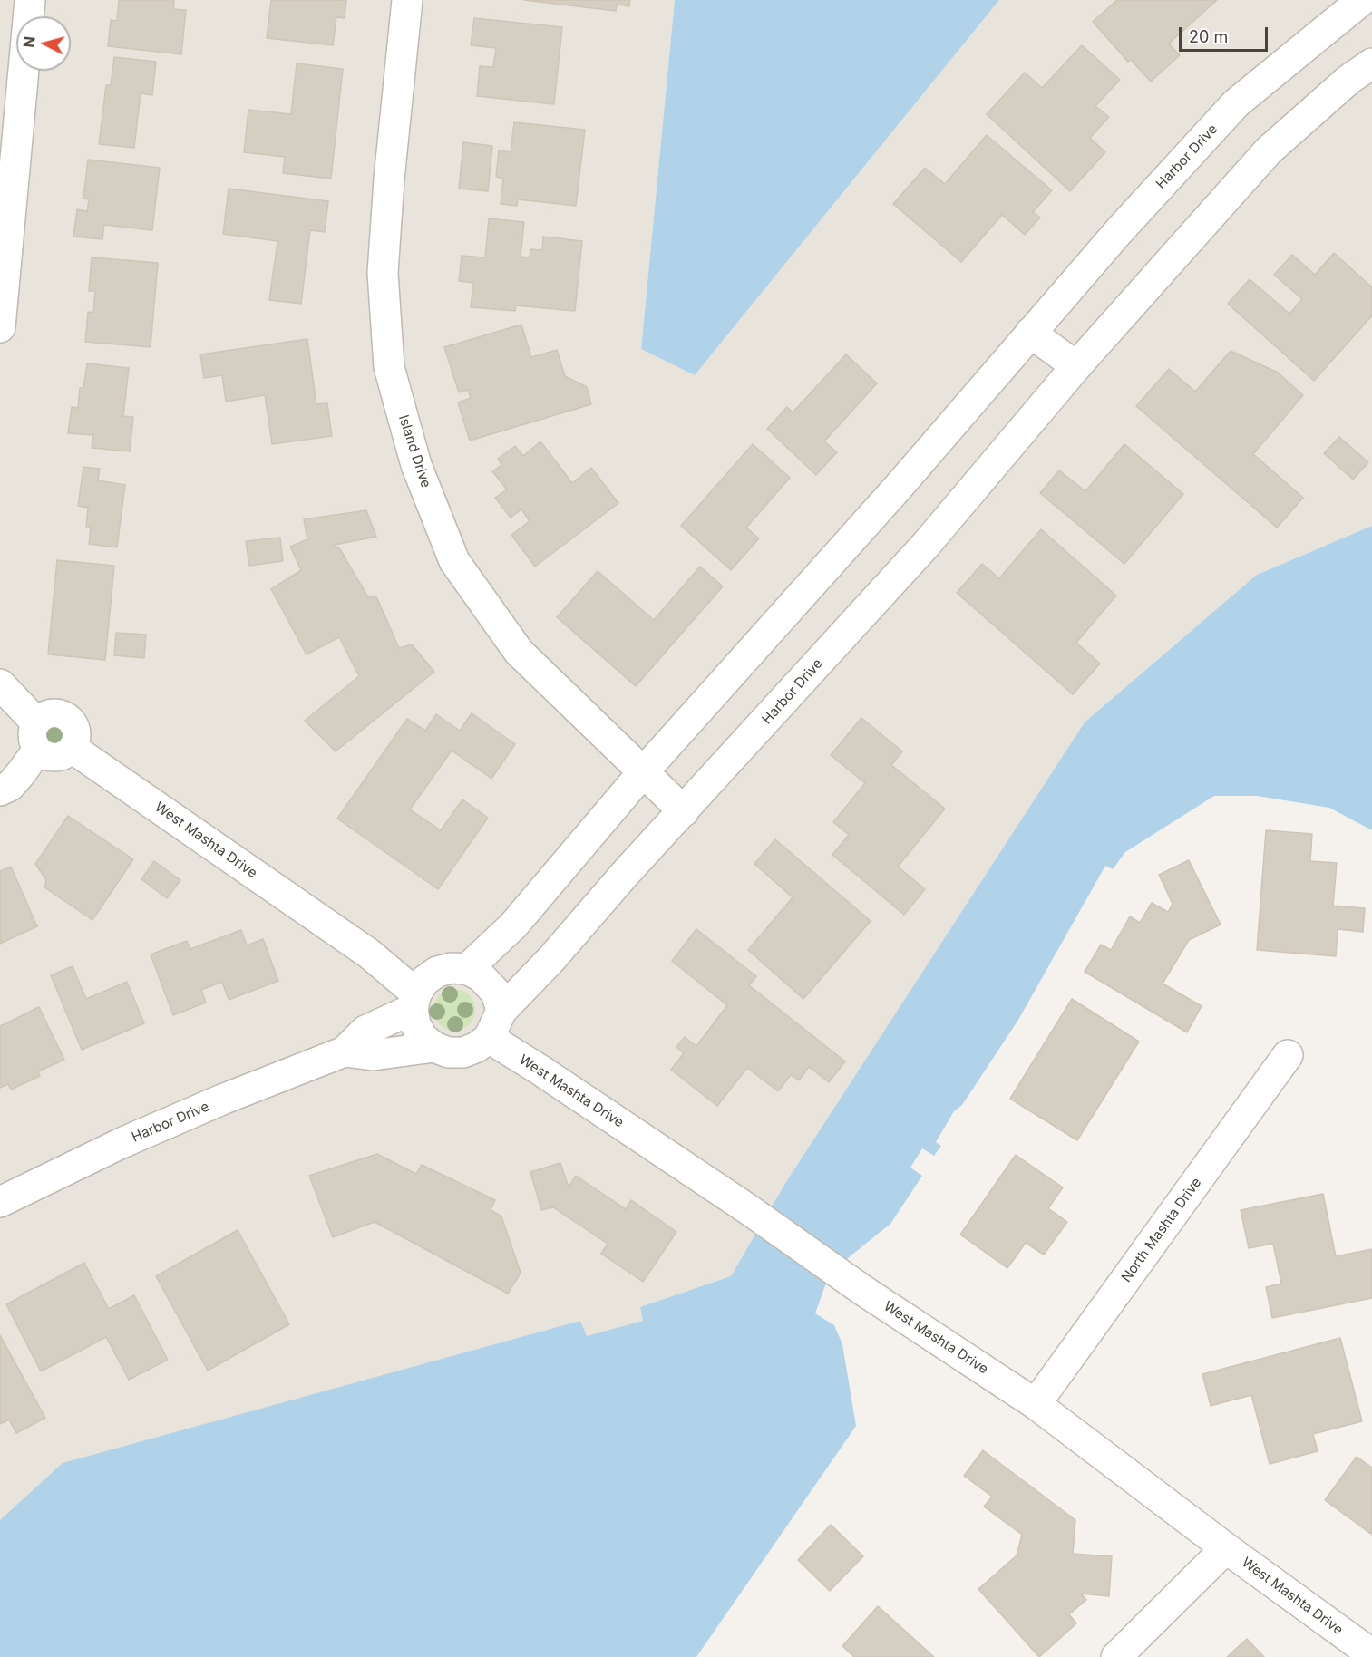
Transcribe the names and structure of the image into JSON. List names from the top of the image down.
{
  "streets": {
    "street": [
      "Harbor Drive",
      "Island Drive",
      "West Mashta Drive",
      "North Mashta Drive"
    ]
  },
  "crossings": [
    ["Harbor Drive", "Island Drive"],
    ["Harbor Drive", "West Mashta Drive"],
    ["West Mashta Drive", "North Mashta Drive"]
  ],
  "scale_bar": "20 m",
  "north": "left"
}
